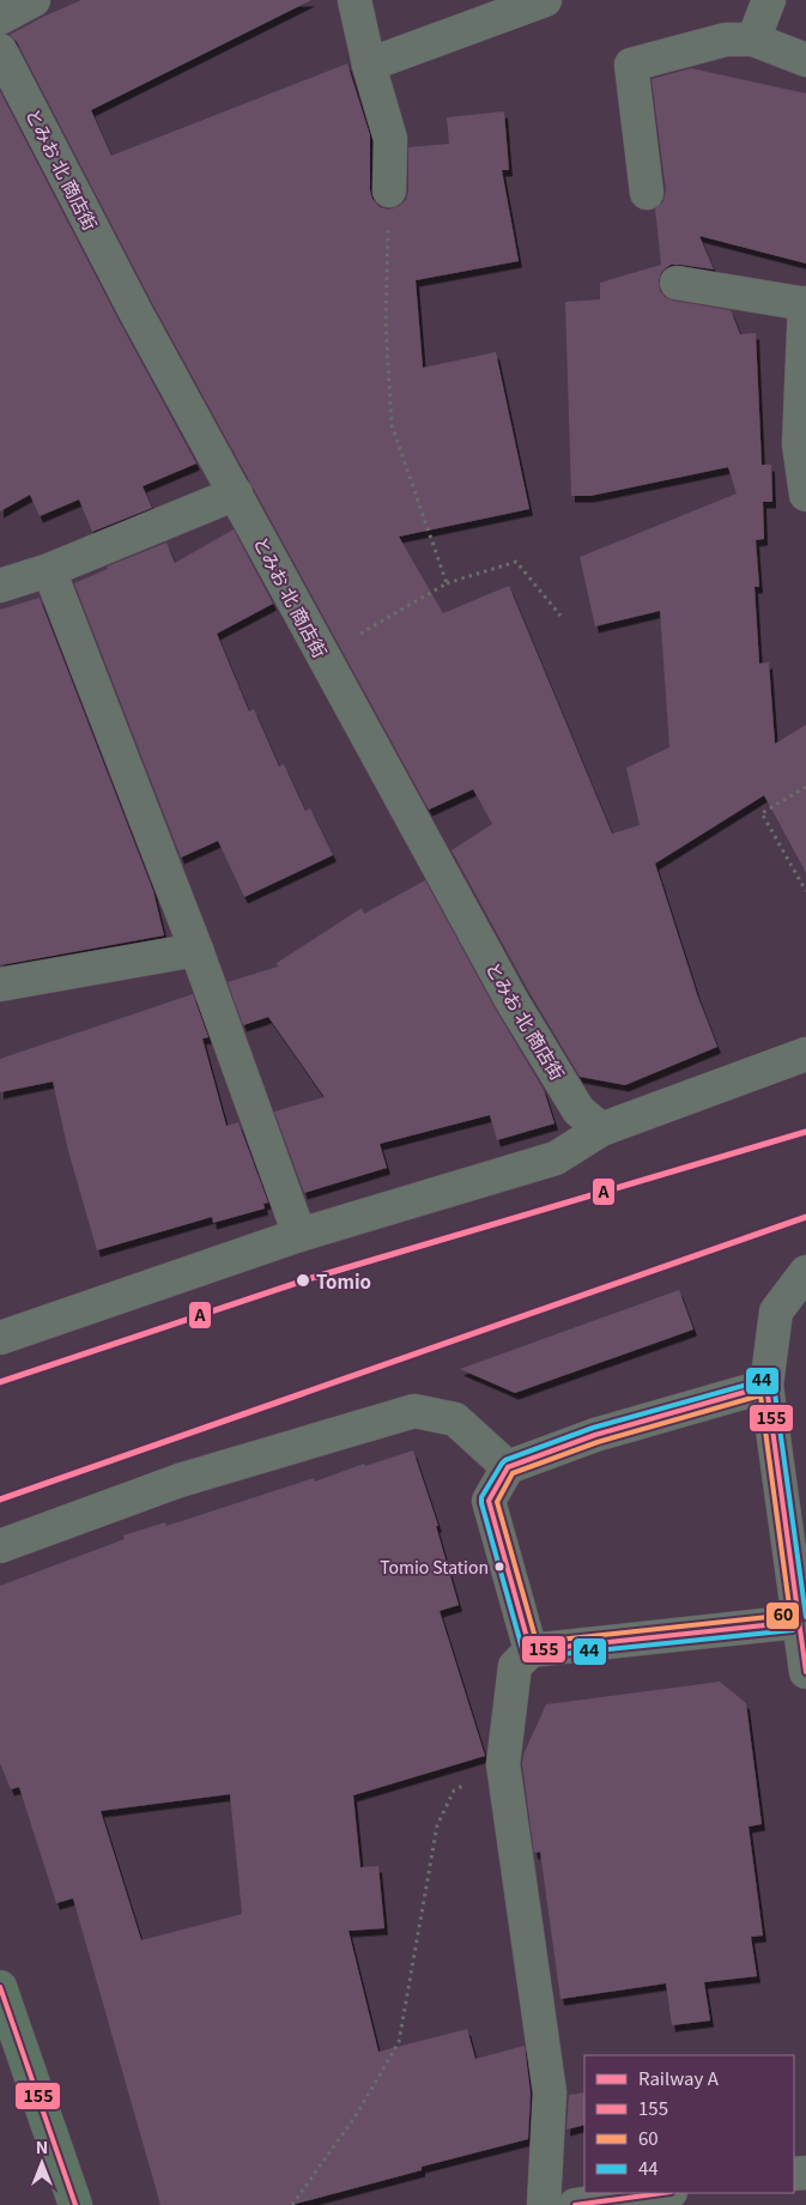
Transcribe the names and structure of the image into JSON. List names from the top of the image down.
{
  "streets": {
    "street": ["とみお 北 商店街"]
  },
  "places": ["Tomio", "Tomio Station"],
  "lines": [
    "rail line A",
    "transit line 44",
    "transit line 155",
    "transit line 60"
  ],
  "legend": [
    "Railway A",
    "155",
    "60",
    "44"
  ],
  "north": "top"
}
